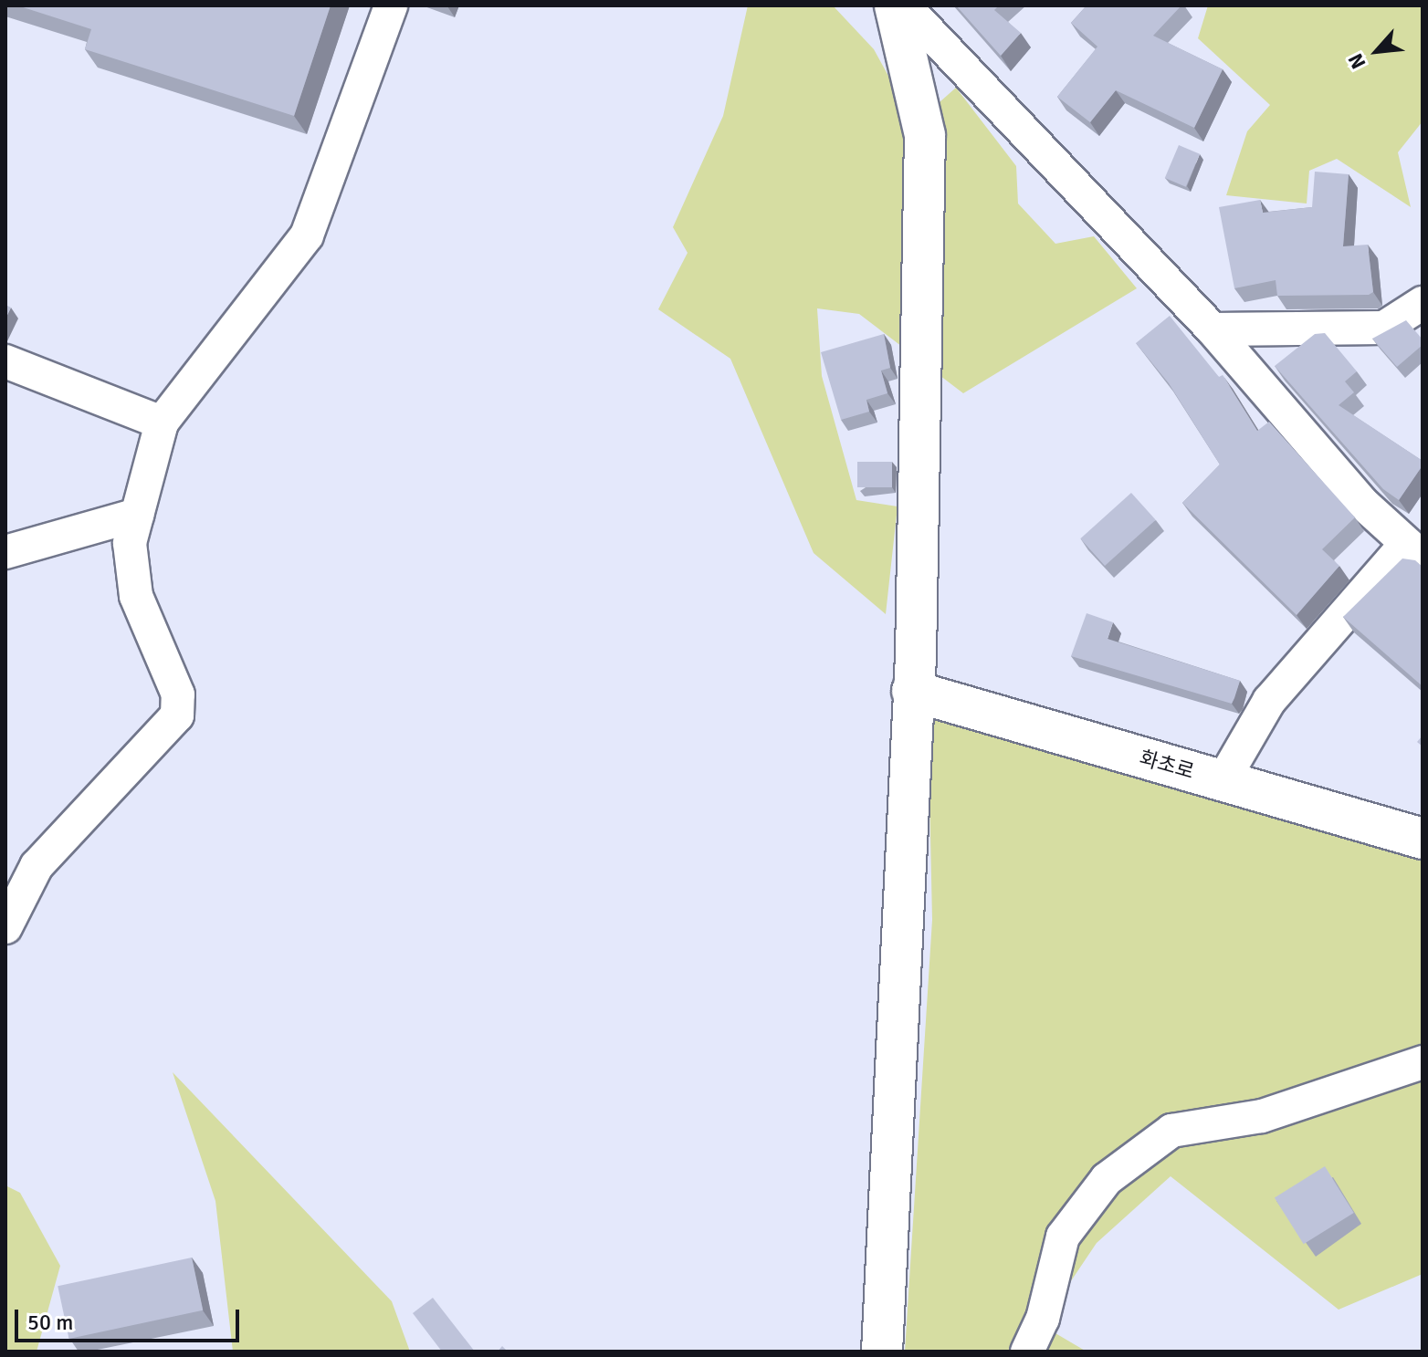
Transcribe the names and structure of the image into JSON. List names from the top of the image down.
{
  "streets": {
    "street": ["화초로"]
  },
  "scale_bar": "50 m",
  "north": "bottom left"
}
